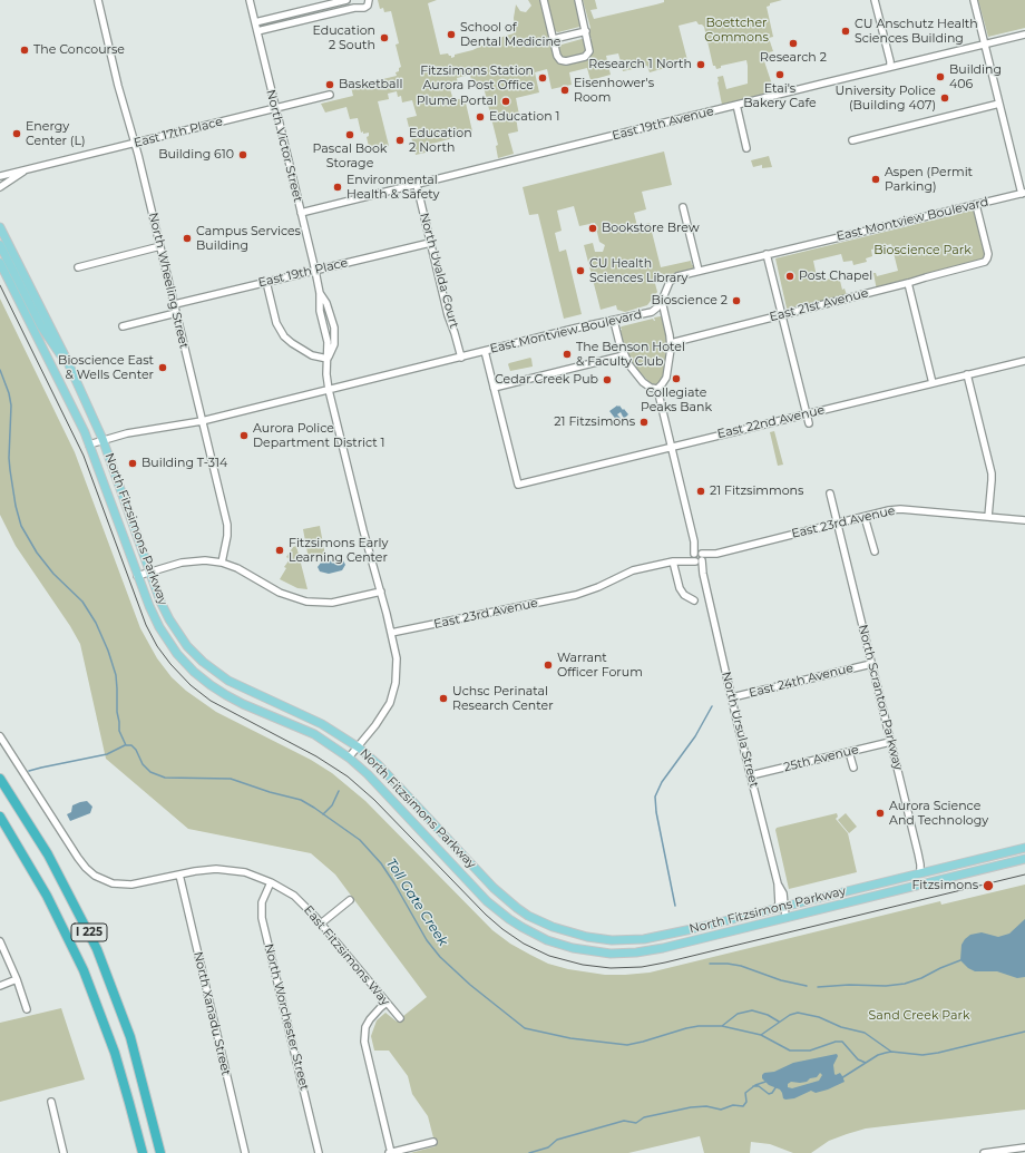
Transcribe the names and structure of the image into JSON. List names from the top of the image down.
{
  "streets": {
    "highway": ["I 225"],
    "main road": ["North Fitzsimons Parkway"],
    "street": [
      "East 19th Avenue",
      "East 17th Place",
      "North Victor Street",
      "East Montview Boulevard",
      "North Uvalda Court",
      "East 19th Place",
      "North Wheeling Street",
      "East 21st Avenue",
      "East 22nd Avenue",
      "East 23rd Avenue",
      "East 24th Avenue",
      "North Scranton Parkway",
      "North Ursula Street",
      "25th Avenue",
      "East Fitzsimons Way",
      "North Xanadu Street",
      "North Worchester Street"
    ]
  },
  "crossings": [
    ["East 19th Avenue", "North Victor Street"],
    ["East 19th Avenue", "North Uvalda Court"],
    ["East 17th Place", "North Victor Street"],
    ["East 17th Place", "North Wheeling Street"],
    ["North Victor Street", "East Montview Boulevard"],
    ["North Victor Street", "East 19th Place"],
    ["North Victor Street", "East 23rd Avenue"],
    ["North Victor Street", "North Fitzsimons Parkway"],
    ["East Montview Boulevard", "North Uvalda Court"],
    ["East Montview Boulevard", "North Wheeling Street"],
    ["East Montview Boulevard", "East 21st Avenue"],
    ["East Montview Boulevard", "North Fitzsimons Parkway"],
    ["North Uvalda Court", "East 19th Place"],
    ["East 19th Place", "North Wheeling Street"],
    ["East 22nd Avenue", "North Ursula Street"],
    ["East 23rd Avenue", "North Scranton Parkway"],
    ["East 23rd Avenue", "North Ursula Street"],
    ["North Fitzsimons Parkway", "North Scranton Parkway"],
    ["North Fitzsimons Parkway", "North Ursula Street"],
    ["East 24th Avenue", "North Scranton Parkway"],
    ["East 24th Avenue", "North Ursula Street"],
    ["North Scranton Parkway", "25th Avenue"],
    ["North Ursula Street", "25th Avenue"],
    ["East Fitzsimons Way", "North Xanadu Street"],
    ["East Fitzsimons Way", "North Worchester Street"]
  ],
  "water": ["Toll Gate Creek"],
  "parks": ["Boettcher Commons", "Bioscience Park", "Sand Creek Park"],
  "places": [
    "CU Anschutz Health Sciences Building",
    "School of Dental Medicine",
    "Education 2 South",
    "Research 2",
    "The Concourse",
    "Research 1 North",
    "Etai's Bakery Cafe",
    "Building 406",
    "Fitzsimons Station Aurora Post Office",
    "Basketball",
    "Eisenhower's Room",
    "University Police (Building 407)",
    "Plume Portal",
    "Education 1",
    "Energy Center (L)",
    "Pascal Book Storage",
    "Education 2 North",
    "Building 610",
    "Aspen (Permit Parking)",
    "Environmental Health & Safety",
    "Bookstore Brew",
    "Campus Services Building",
    "CU Health Sciences Library",
    "Post Chapel",
    "Bioscience 2",
    "The Benson Hotel & Faculty Club",
    "Bioscience East & Wells Center",
    "Collegiate Peaks Bank",
    "Cedar Creek Pub",
    "21 Fitzsimons",
    "Aurora Police Department District 1",
    "Building T-314",
    "21 Fitzsimmons",
    "Fitzsimons Early Learning Center",
    "Warrant Officer Forum",
    "Uchsc Perinatal Research Center",
    "Aurora Science And Technology",
    "Fitzsimons"
  ]
}
